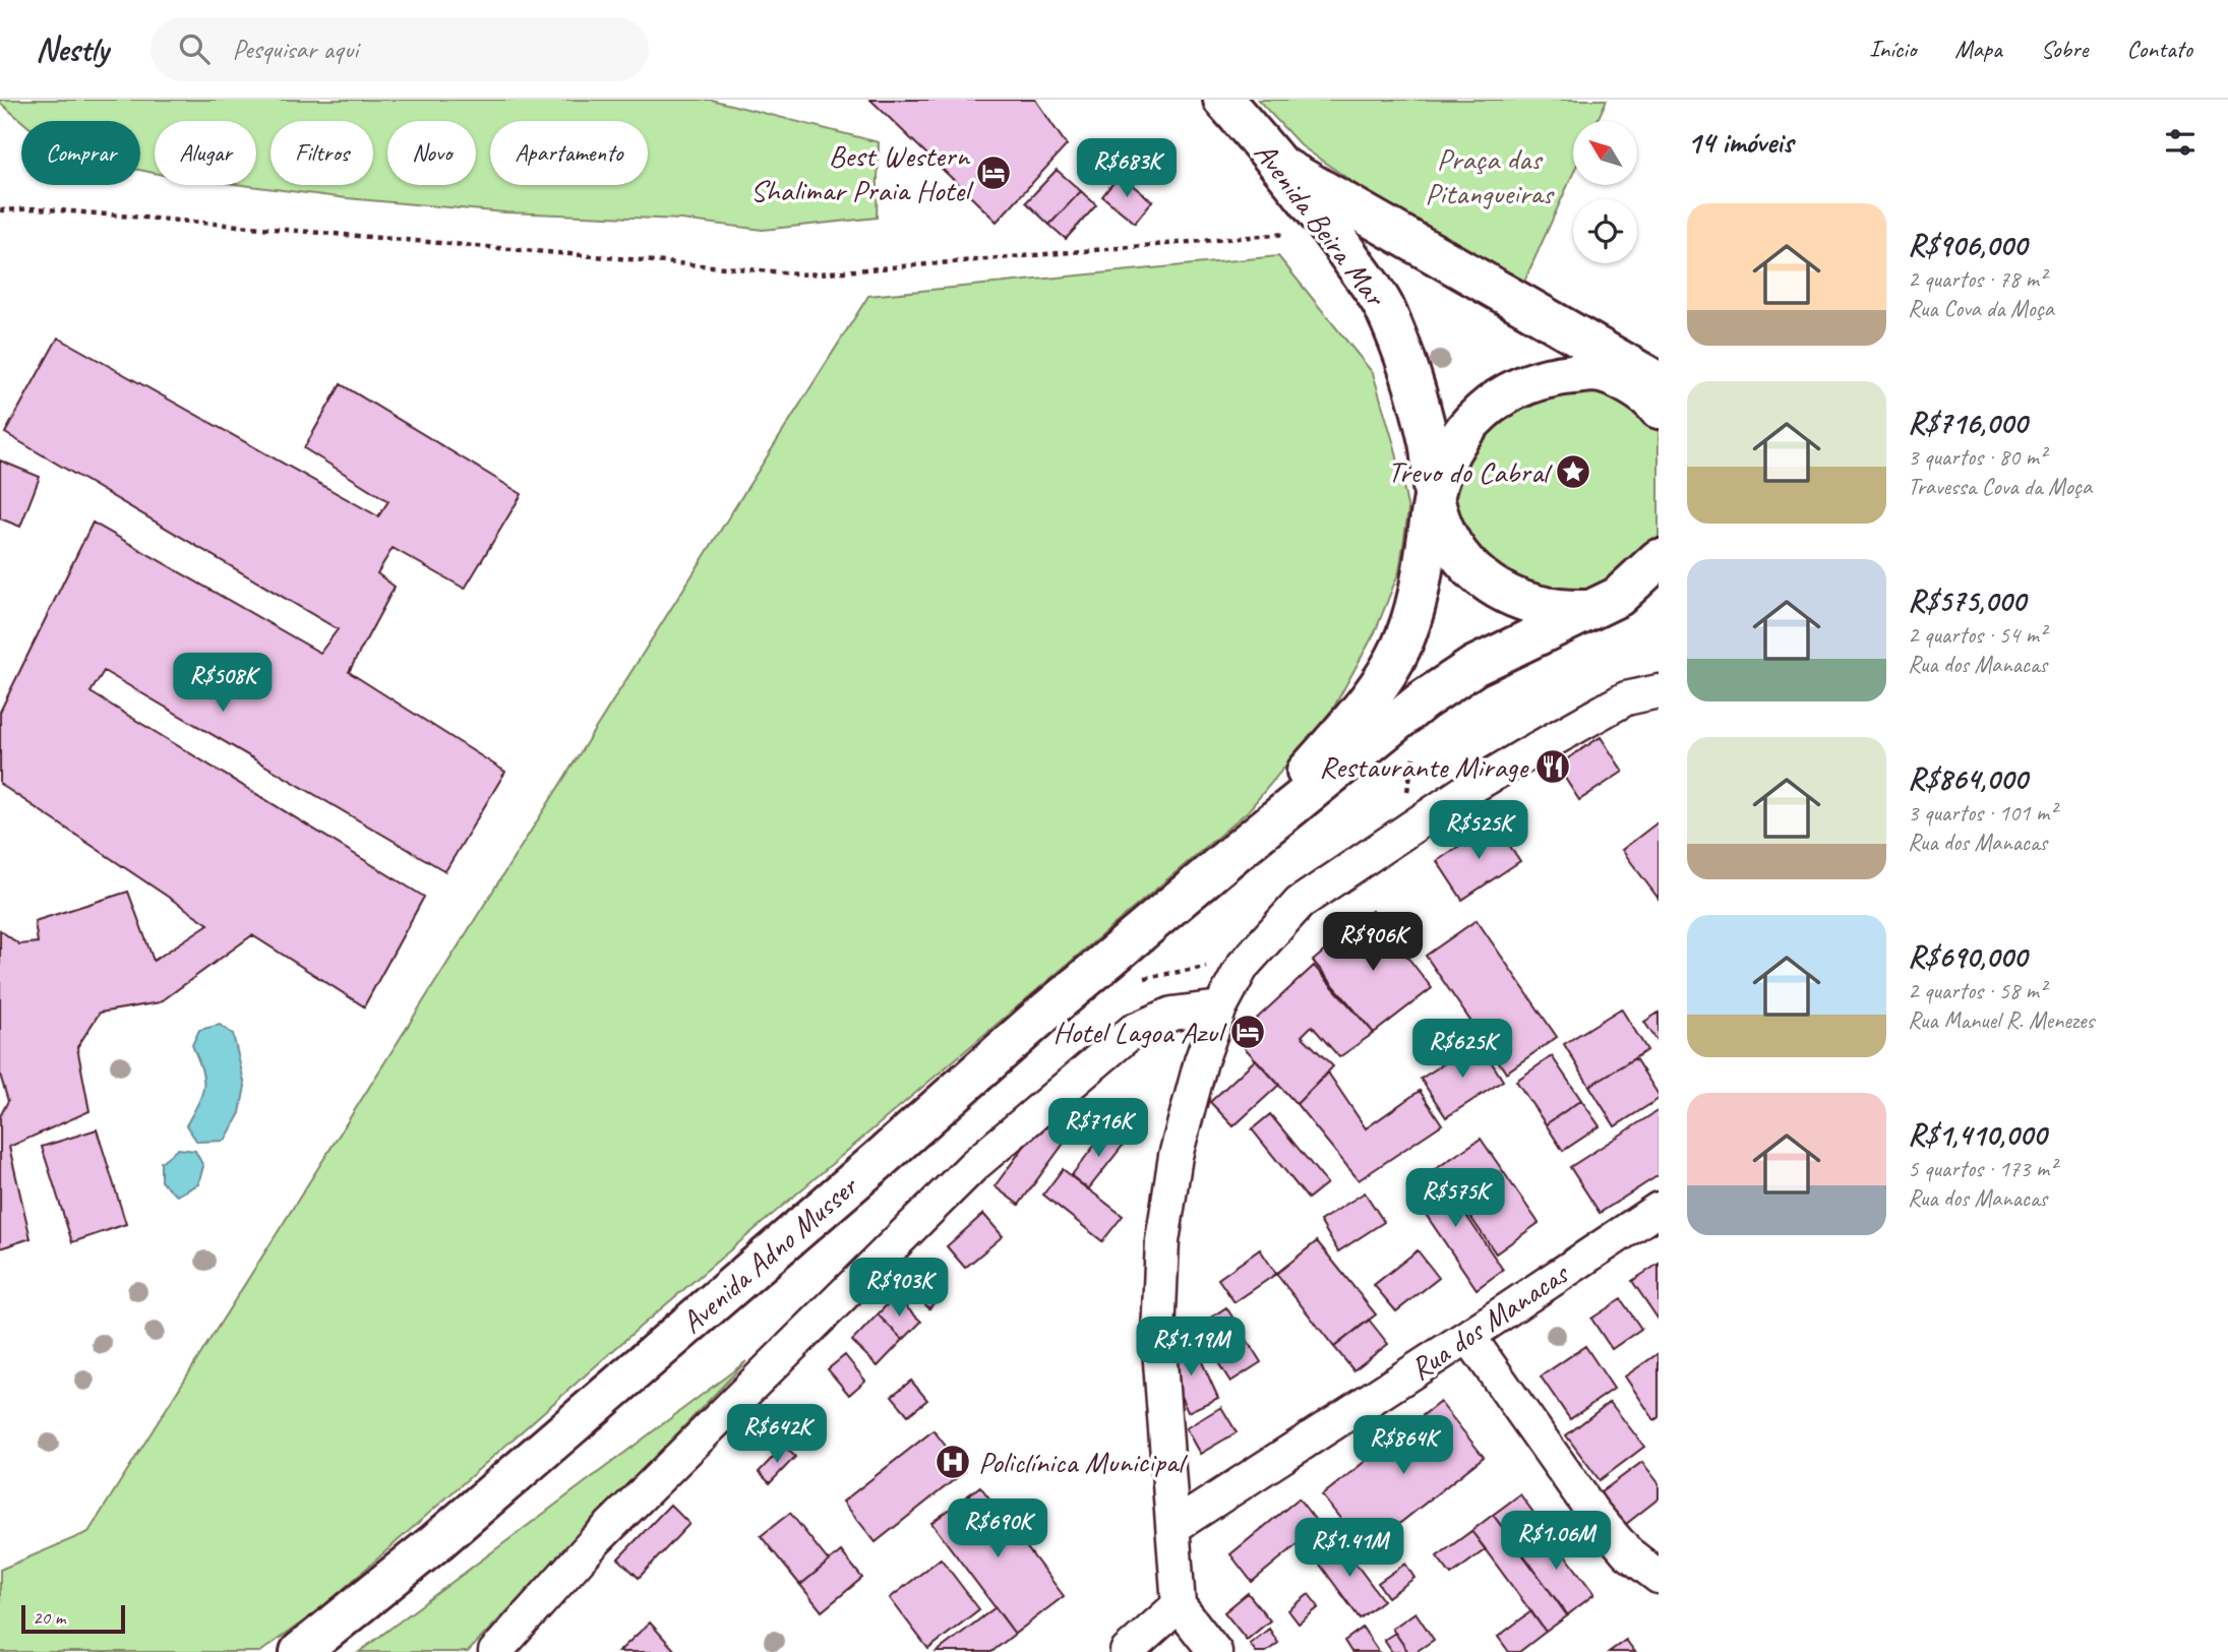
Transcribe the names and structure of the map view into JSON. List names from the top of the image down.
{
  "streets": {
    "main road": ["Avenida Beira Mar", "Avenida Adno Musser"],
    "street": ["Rua dos Manacas"]
  },
  "crossings": [
    ["Avenida Beira Mar", "Avenida Adno Musser"]
  ],
  "parks": ["Praça das Pitangueiras"],
  "places": {
    "hotel": ["Best Western Shalimar Praia Hotel", "Hotel Lagoa Azul"],
    "place": ["Trevo do Cabral"],
    "restaurant": ["Restaurante Mirage"],
    "hospital": ["Policlínica Municipal"]
  },
  "scale_bar": "20 m",
  "north": "top left",
  "page": {
    "header": "Nestly",
    "search": "Pesquisar aqui",
    "nav": [
      "Início",
      "Mapa",
      "Sobre",
      "Contato"
    ],
    "heading": "14 imóveis",
    "chip": [
      "Comprar",
      "Alugar",
      "Filtros",
      "Novo",
      "Apartamento"
    ],
    "price": [
      "R$683K",
      "R$508K",
      "R$525K",
      "R$906K",
      "R$625K",
      "R$716K",
      "R$575K",
      "R$903K",
      "R$1.19M",
      "R$642K",
      "R$864K",
      "R$690K",
      "R$1.06M",
      "R$1.41M"
    ],
    "list": [
      {
        "name": "R$906,000",
        "note": "2 quartos · 78 m² · Rua Cova da Moça"
      },
      {
        "name": "R$716,000",
        "note": "3 quartos · 80 m² · Travessa Cova da Moça"
      },
      {
        "name": "R$575,000",
        "note": "2 quartos · 54 m² · Rua dos Manacas"
      },
      {
        "name": "R$864,000",
        "note": "3 quartos · 101 m² · Rua dos Manacas"
      },
      {
        "name": "R$690,000",
        "note": "2 quartos · 58 m² · Rua Manuel R. Menezes"
      },
      {
        "name": "R$1,410,000",
        "note": "5 quartos · 173 m² · Rua dos Manacas"
      }
    ],
    "scale": "20 m"
  }
}
